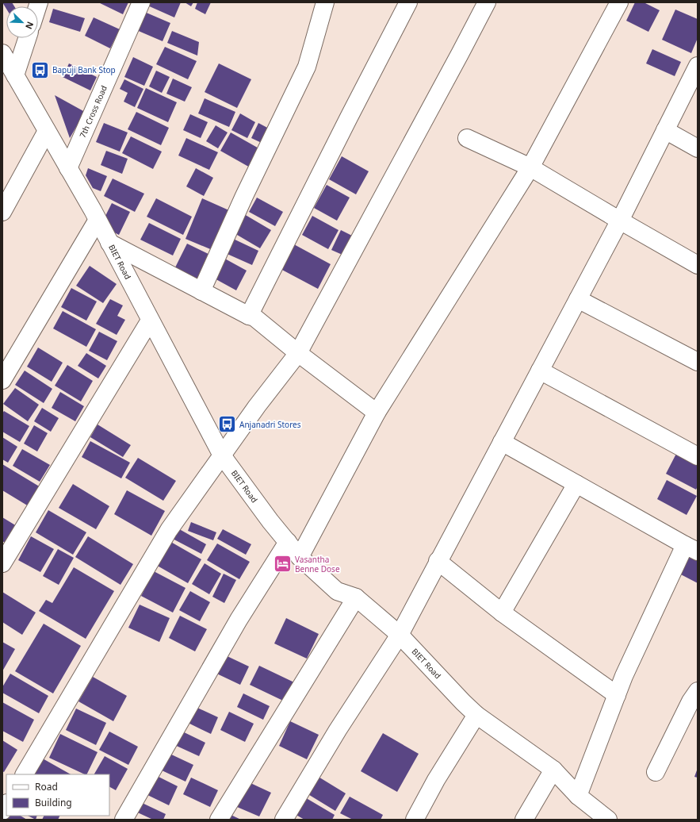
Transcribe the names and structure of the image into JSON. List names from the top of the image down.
{
  "streets": {
    "street": ["7th Cross Road", "BIET Road"]
  },
  "crossings": [
    ["7th Cross Road", "BIET Road"]
  ],
  "places": {
    "bus stop": ["Bapuji Bank Stop", "Anjanadri Stores"],
    "hotel": ["Vasantha Benne Dose"]
  },
  "legend": ["Road", "Building"],
  "north": "bottom right"
}
